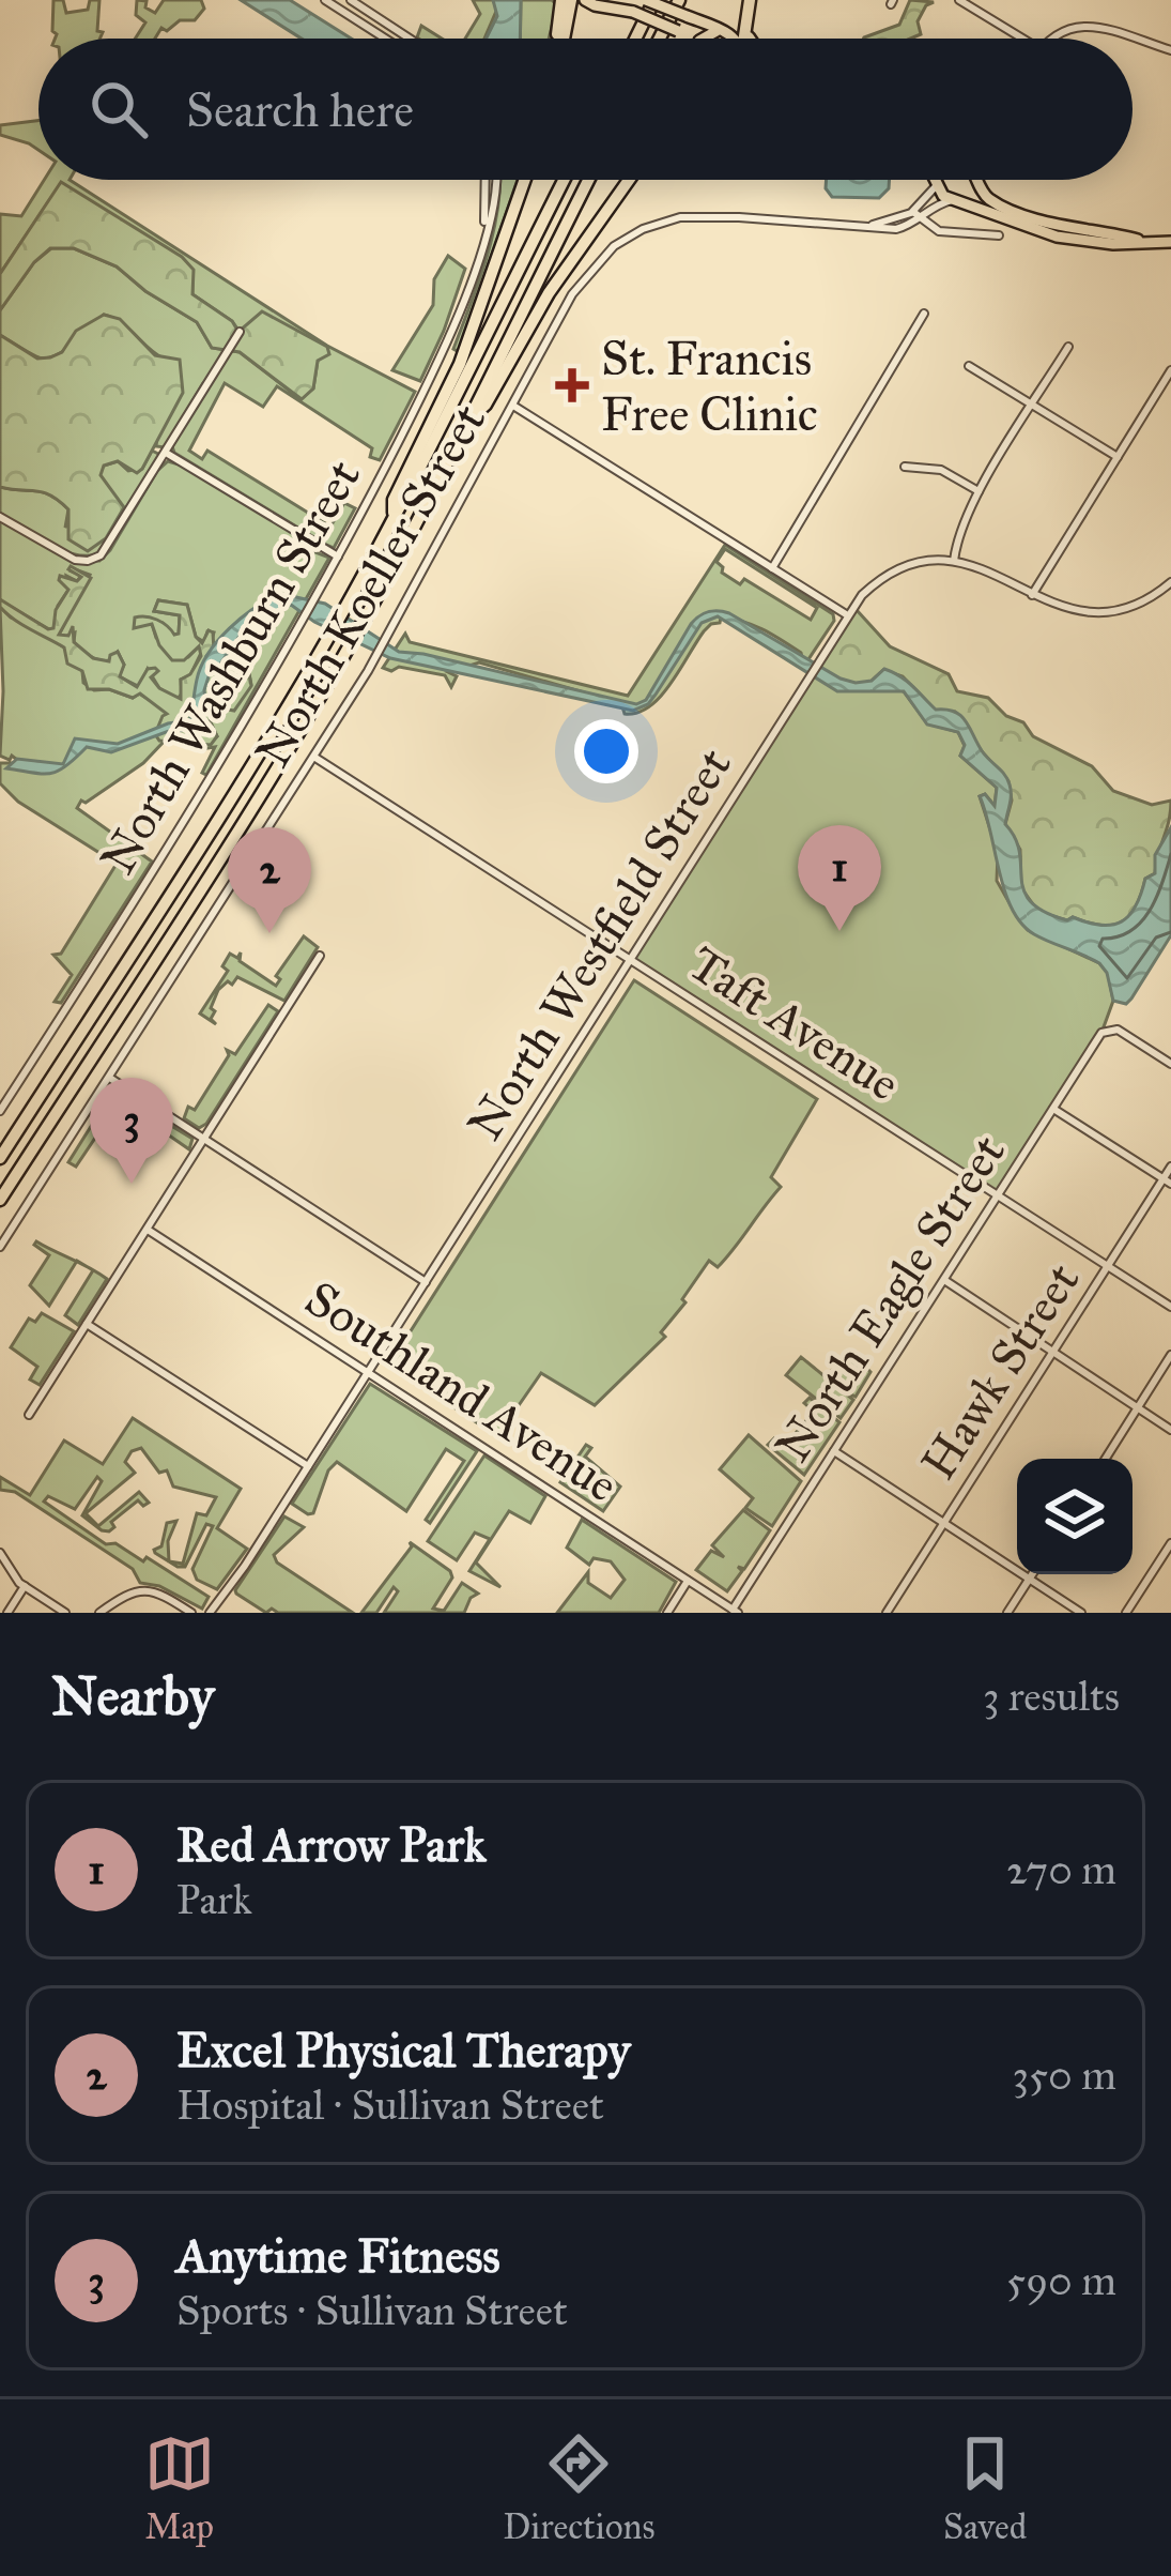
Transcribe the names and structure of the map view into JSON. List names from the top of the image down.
{
  "streets": {
    "street": [
      "North Koeller Street",
      "North Washburn Street",
      "North Westfield Street",
      "Taft Avenue",
      "North Eagle Street",
      "Hawk Street",
      "Southland Avenue"
    ]
  },
  "crossings": [
    ["North Koeller Street", "Taft Avenue"],
    ["North Westfield Street", "Taft Avenue"],
    ["North Westfield Street", "Southland Avenue"],
    ["Taft Avenue", "North Eagle Street"],
    ["Taft Avenue", "Hawk Street"],
    ["North Eagle Street", "Southland Avenue"]
  ],
  "places": {
    "health": ["St. Francis Free Clinic"]
  },
  "page": {
    "search": "Search here",
    "pins": ["1", "2", "3"],
    "heading": ["Nearby", "3 results"],
    "list": [
      {
        "mark": "1",
        "name": "Red Arrow Park",
        "note": "Park",
        "value": "270 m"
      },
      {
        "mark": "2",
        "name": "Excel Physical Therapy",
        "note": "Hospital · Sullivan Street",
        "value": "350 m"
      },
      {
        "mark": "3",
        "name": "Anytime Fitness",
        "note": "Sports · Sullivan Street",
        "value": "590 m"
      }
    ],
    "nav": ["Map", "Directions", "Saved"]
  }
}
